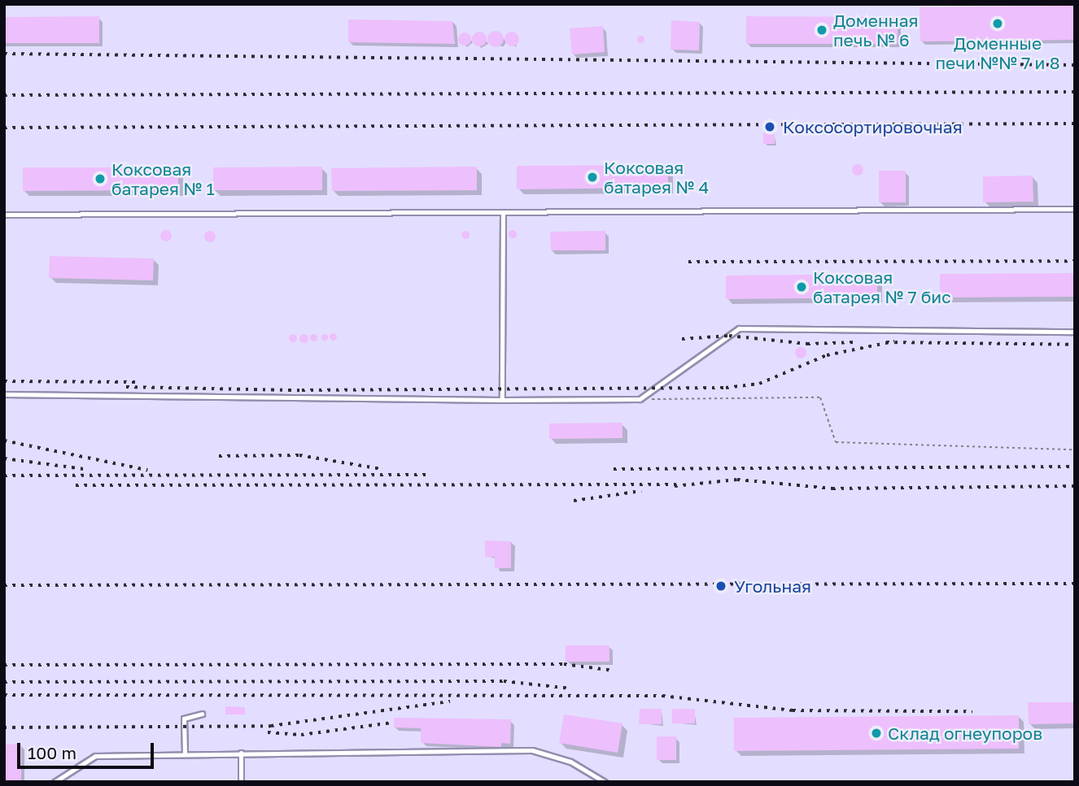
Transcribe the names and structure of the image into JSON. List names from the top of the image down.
{
  "places": [
    "Доменные печи №№ 7 и 8",
    "Доменная печь № 6",
    "Коксосортировочная",
    "Коксовая батарея № 4",
    "Коксовая батарея № 1",
    "Коксовая батарея № 7 бис",
    "Угольная",
    "Склад огнеупоров"
  ],
  "scale_bar": "100 m"
}
